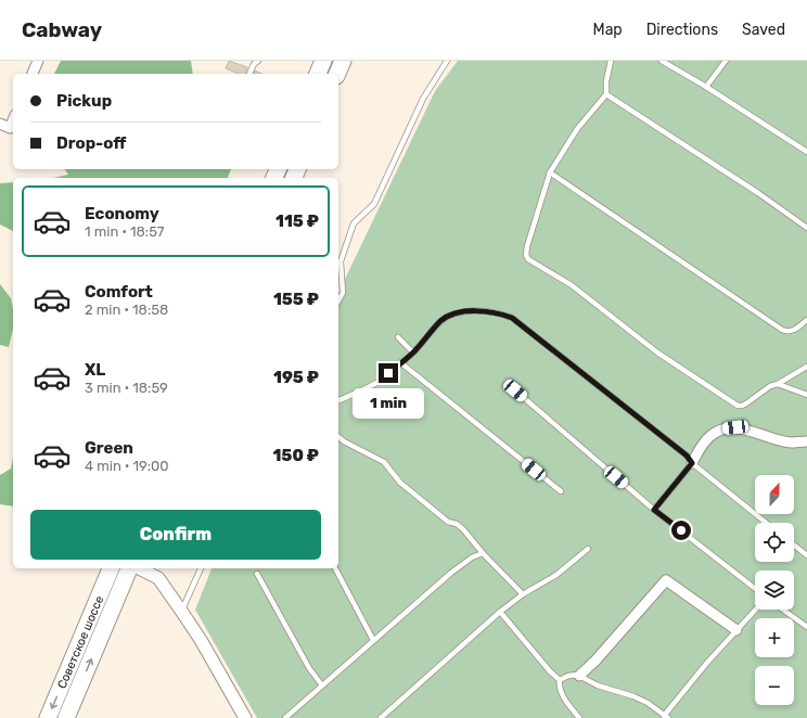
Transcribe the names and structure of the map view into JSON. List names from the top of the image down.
{
  "streets": {
    "highway": ["Советское шоссе"]
  },
  "north": "top",
  "page": {
    "header": "Cabway",
    "nav": ["Map", "Directions", "Saved"],
    "banner": ["Pickup", "Drop-off"],
    "list": [
      {
        "name": "Economy",
        "note": "1 min · 18:57",
        "value": "115 ₽"
      },
      {
        "name": "Comfort",
        "note": "2 min · 18:58",
        "value": "155 ₽"
      },
      {
        "name": "XL",
        "note": "3 min · 18:59",
        "value": "195 ₽"
      },
      {
        "name": "Green",
        "note": "4 min · 19:00",
        "value": "150 ₽"
      }
    ],
    "bubble": "1 min",
    "map_buttons": ["+", "−"],
    "buttons": "Confirm"
  }
}
